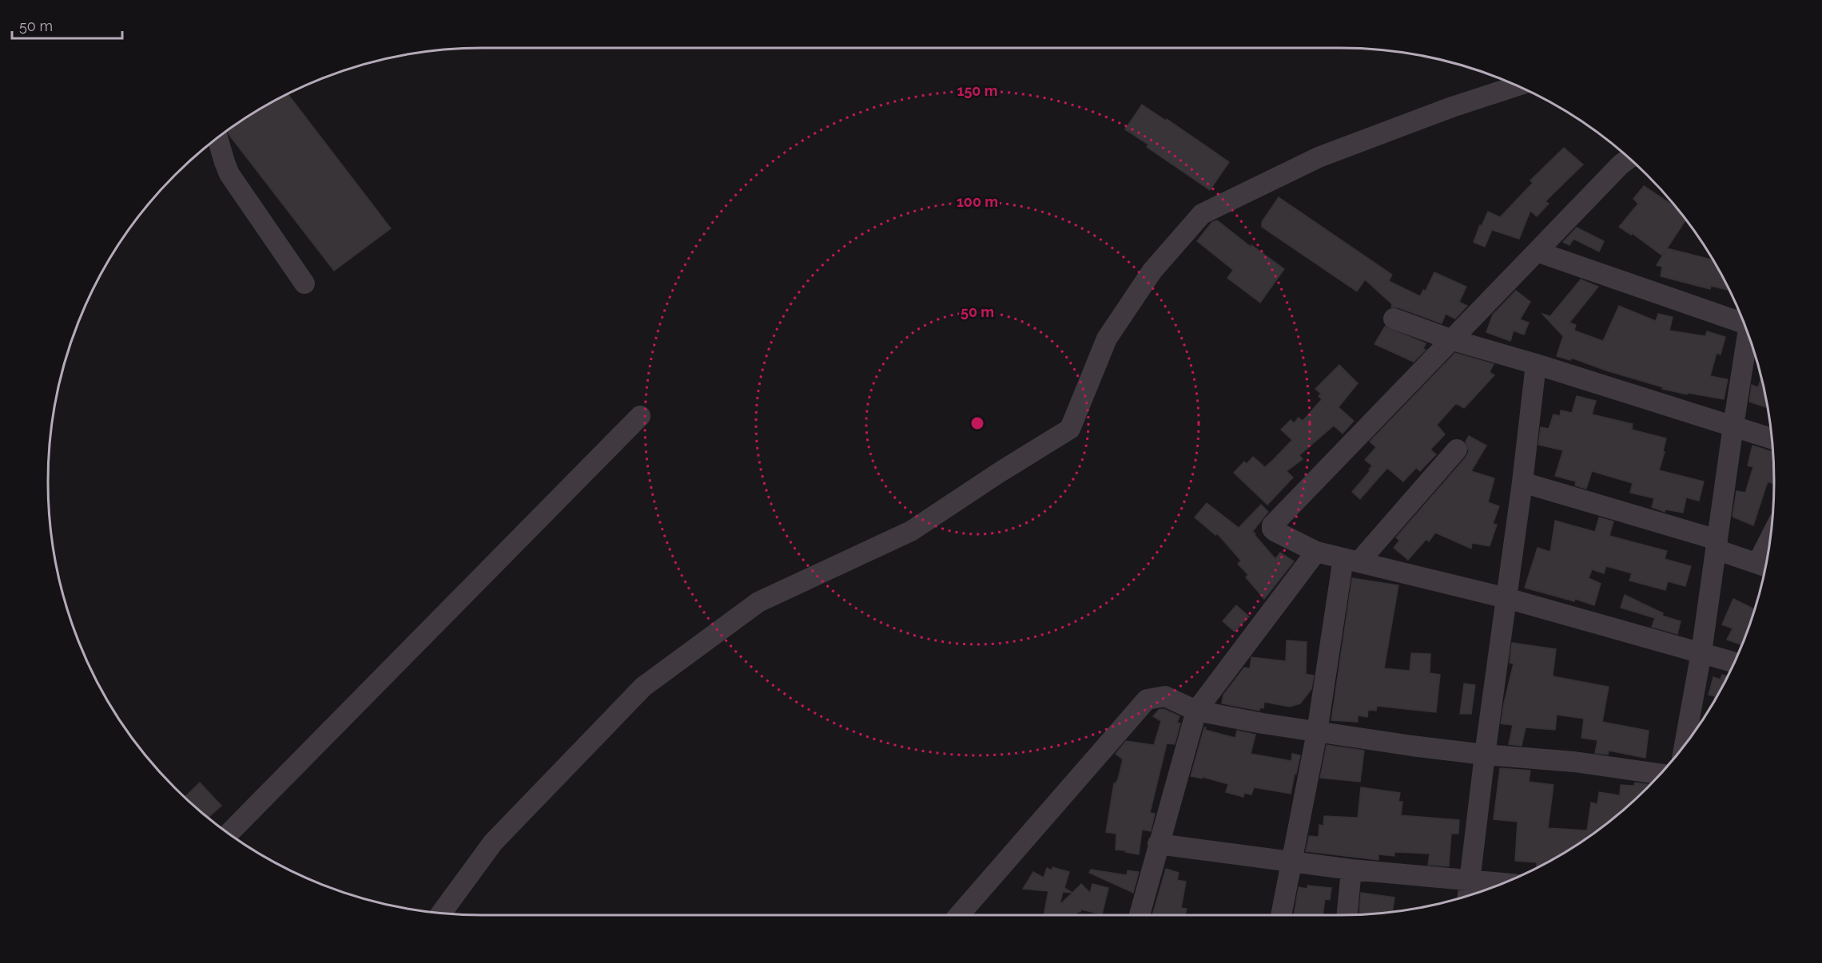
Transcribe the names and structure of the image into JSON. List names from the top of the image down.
{
  "scale_bar": "50 m",
  "rings": ["150 m", "100 m", "50 m"]
}
